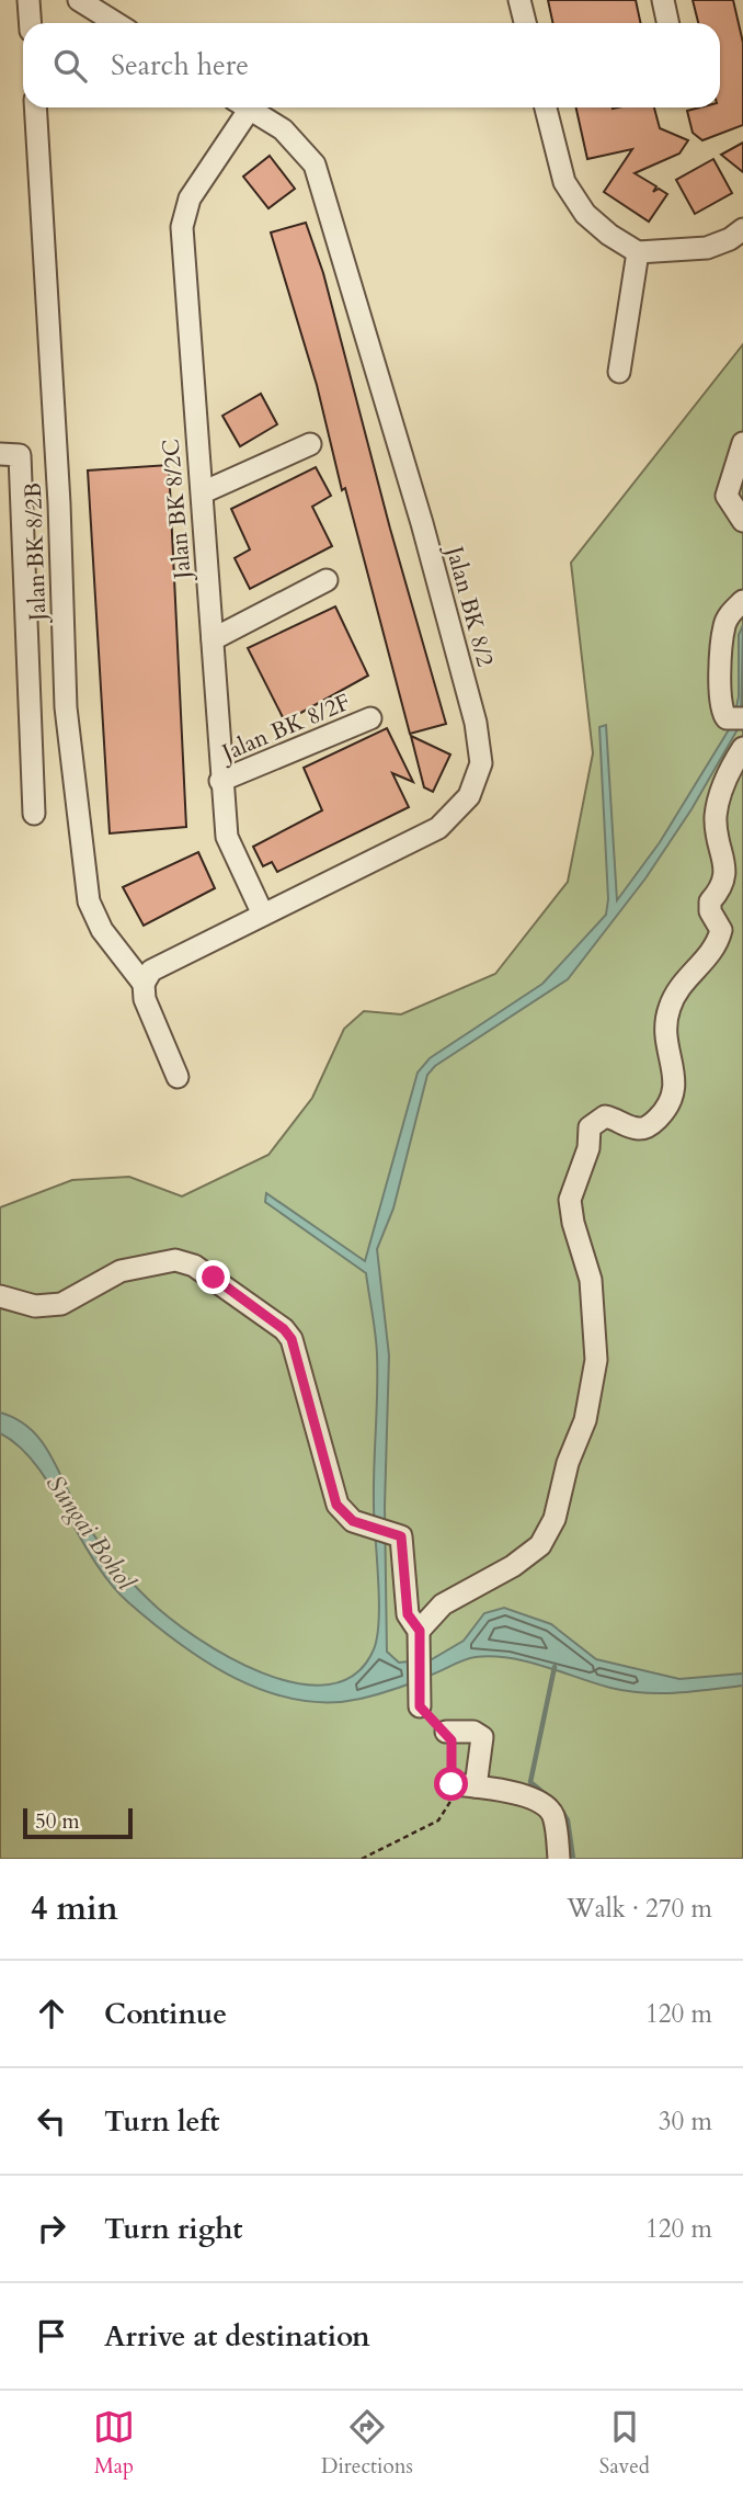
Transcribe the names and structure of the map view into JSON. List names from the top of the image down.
{
  "streets": {
    "street": [
      "Jalan BK 8/2C",
      "Jalan BK 8/2B",
      "Jalan BK 8/2",
      "Jalan BK 8/2F"
    ]
  },
  "crossings": [
    ["Jalan BK 8/2C", "Jalan BK 8/2"],
    ["Jalan BK 8/2C", "Jalan BK 8/2F"],
    ["Jalan BK 8/2B", "Jalan BK 8/2"]
  ],
  "water": ["Sungai Bohol"],
  "scale_bar": "50 m",
  "page": {
    "search": "Search here",
    "scale": "50 m",
    "heading": ["4 min", "Walk · 270 m"],
    "list": [
      ["Continue", "120 m"],
      ["Turn left", "30 m"],
      ["Turn right", "120 m"],
      "Arrive at destination"
    ],
    "nav": ["Map", "Directions", "Saved"]
  }
}
